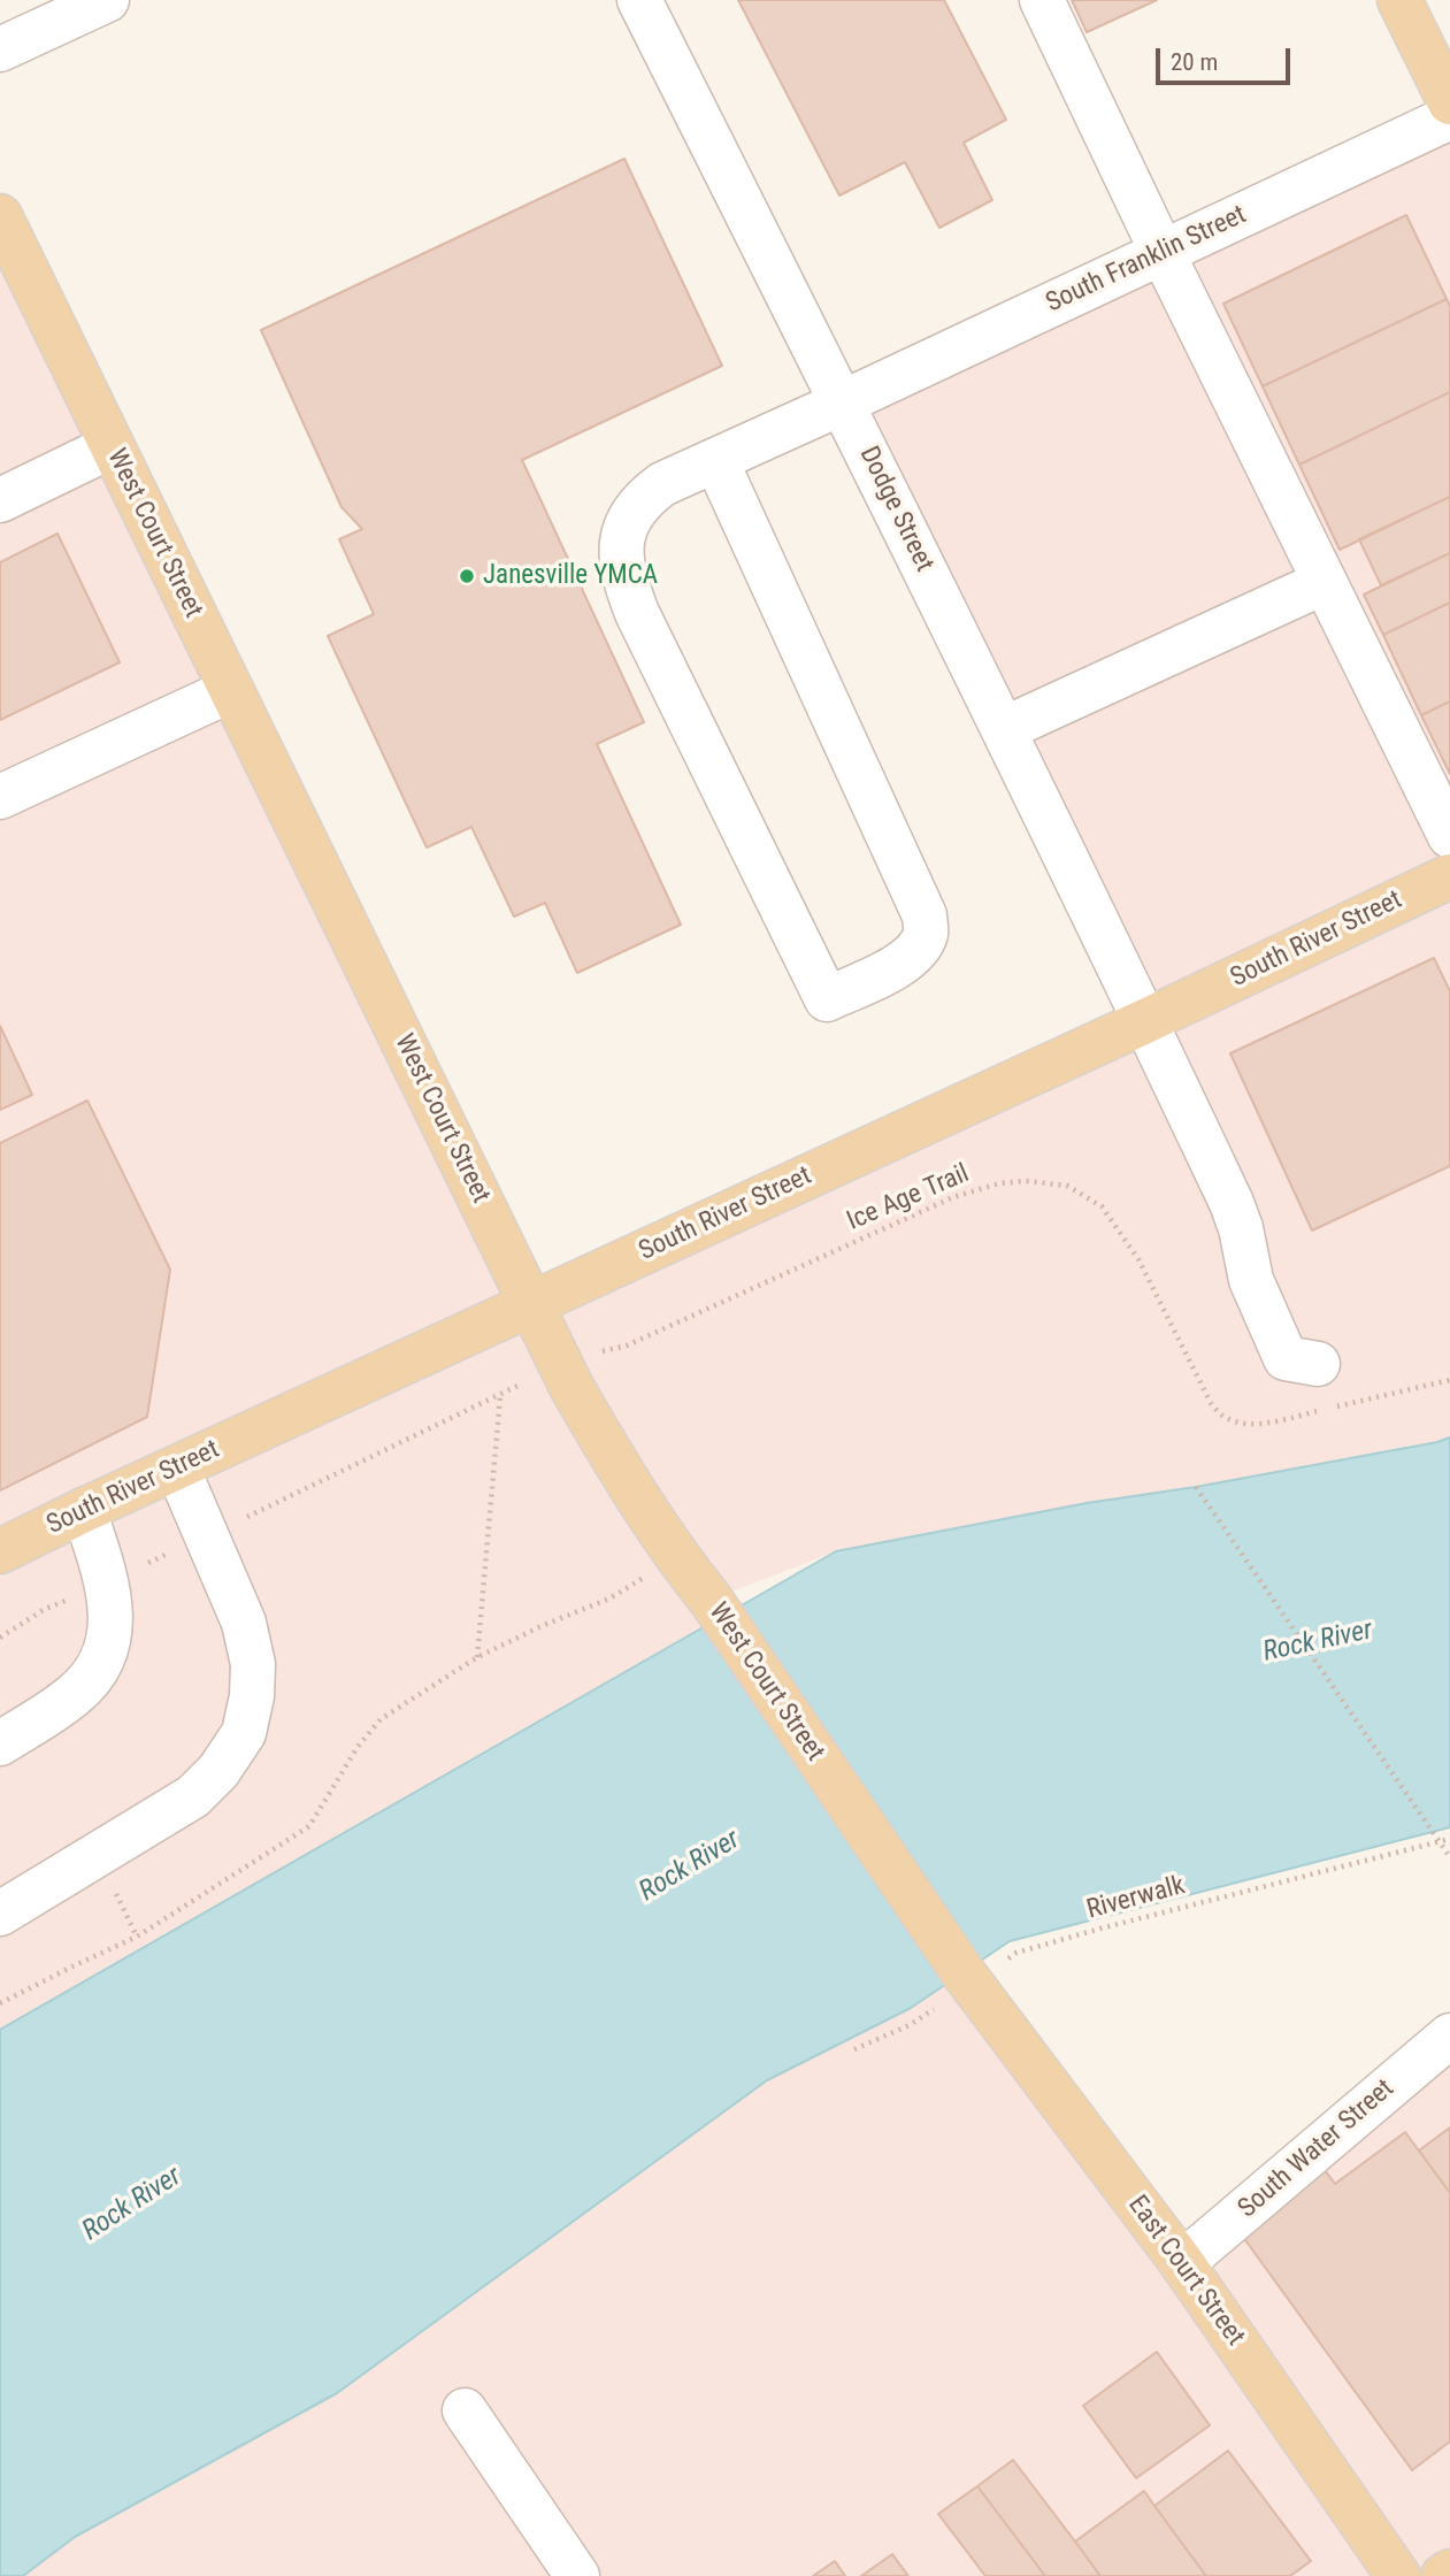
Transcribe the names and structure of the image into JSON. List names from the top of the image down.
{
  "streets": {
    "main road": ["West Court Street", "South River Street", "East Court Street"],
    "street": ["South Franklin Street", "Dodge Street", "South Water Street"],
    "path": ["Ice Age Trail", "Riverwalk"]
  },
  "crossings": [
    ["South Franklin Street", "Dodge Street"],
    ["Dodge Street", "South River Street"],
    ["West Court Street", "South River Street"],
    ["West Court Street", "Ice Age Trail"],
    ["West Court Street", "Riverwalk"],
    ["West Court Street", "East Court Street"],
    ["Riverwalk", "East Court Street"],
    ["South Water Street", "East Court Street"]
  ],
  "water": ["Rock River"],
  "places": ["Janesville YMCA"],
  "scale_bar": "20 m"
}
